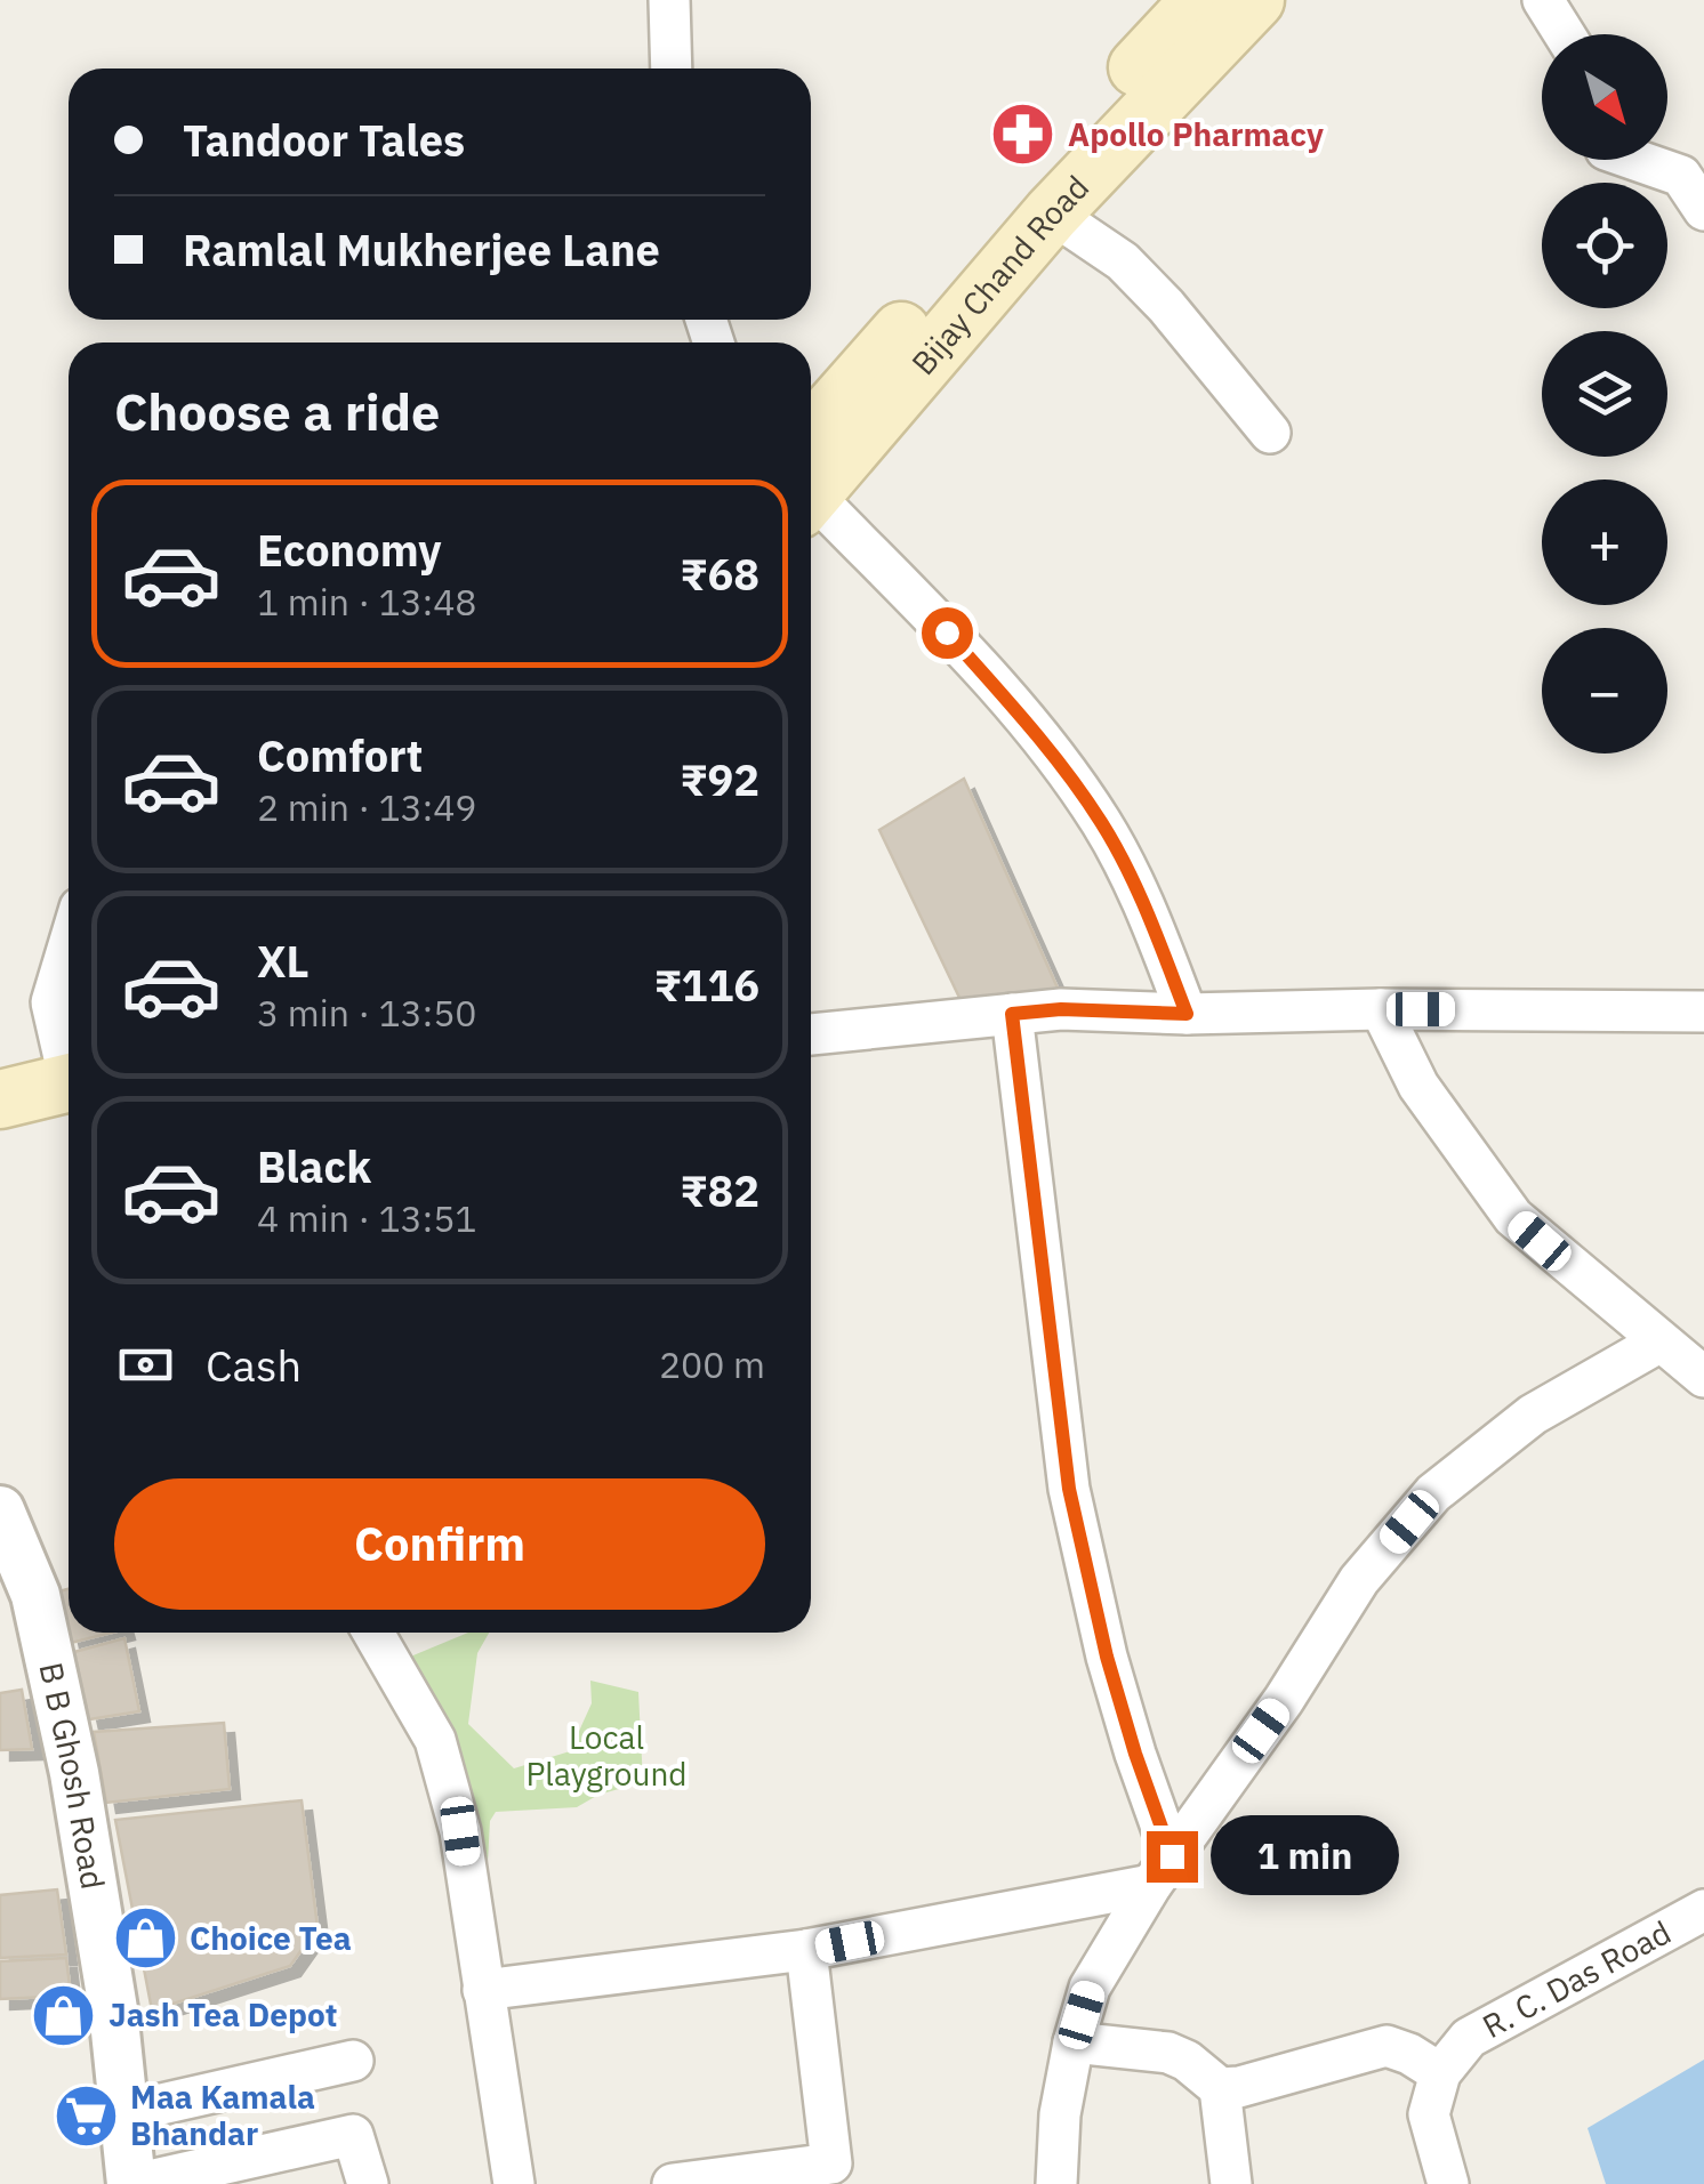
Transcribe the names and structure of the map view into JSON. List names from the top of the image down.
{
  "streets": {
    "main road": ["Bijay Chand Road"],
    "street": ["B B Ghosh Road", "R. C. Das Road"]
  },
  "parks": ["Local Playground"],
  "places": {
    "pharmacy": ["Apollo Pharmacy"],
    "shop": ["Choice Tea", "Jash Tea Depot"],
    "supermarket": ["Maa Kamala Bhandar"]
  },
  "north": "bottom right",
  "page": {
    "map_buttons": ["+", "−"],
    "banner": ["Tandoor Tales", "Ramlal Mukherjee Lane"],
    "heading": "Choose a ride",
    "list": [
      {
        "name": "Economy",
        "note": "1 min · 13:48",
        "value": "₹68"
      },
      {
        "name": "Comfort",
        "note": "2 min · 13:49",
        "value": "₹92"
      },
      {
        "name": "XL",
        "note": "3 min · 13:50",
        "value": "₹116"
      },
      {
        "name": "Black",
        "note": "4 min · 13:51",
        "value": "₹82"
      }
    ],
    "pay": ["Cash", "200 m"],
    "buttons": "Confirm",
    "bubble": "1 min"
  }
}
